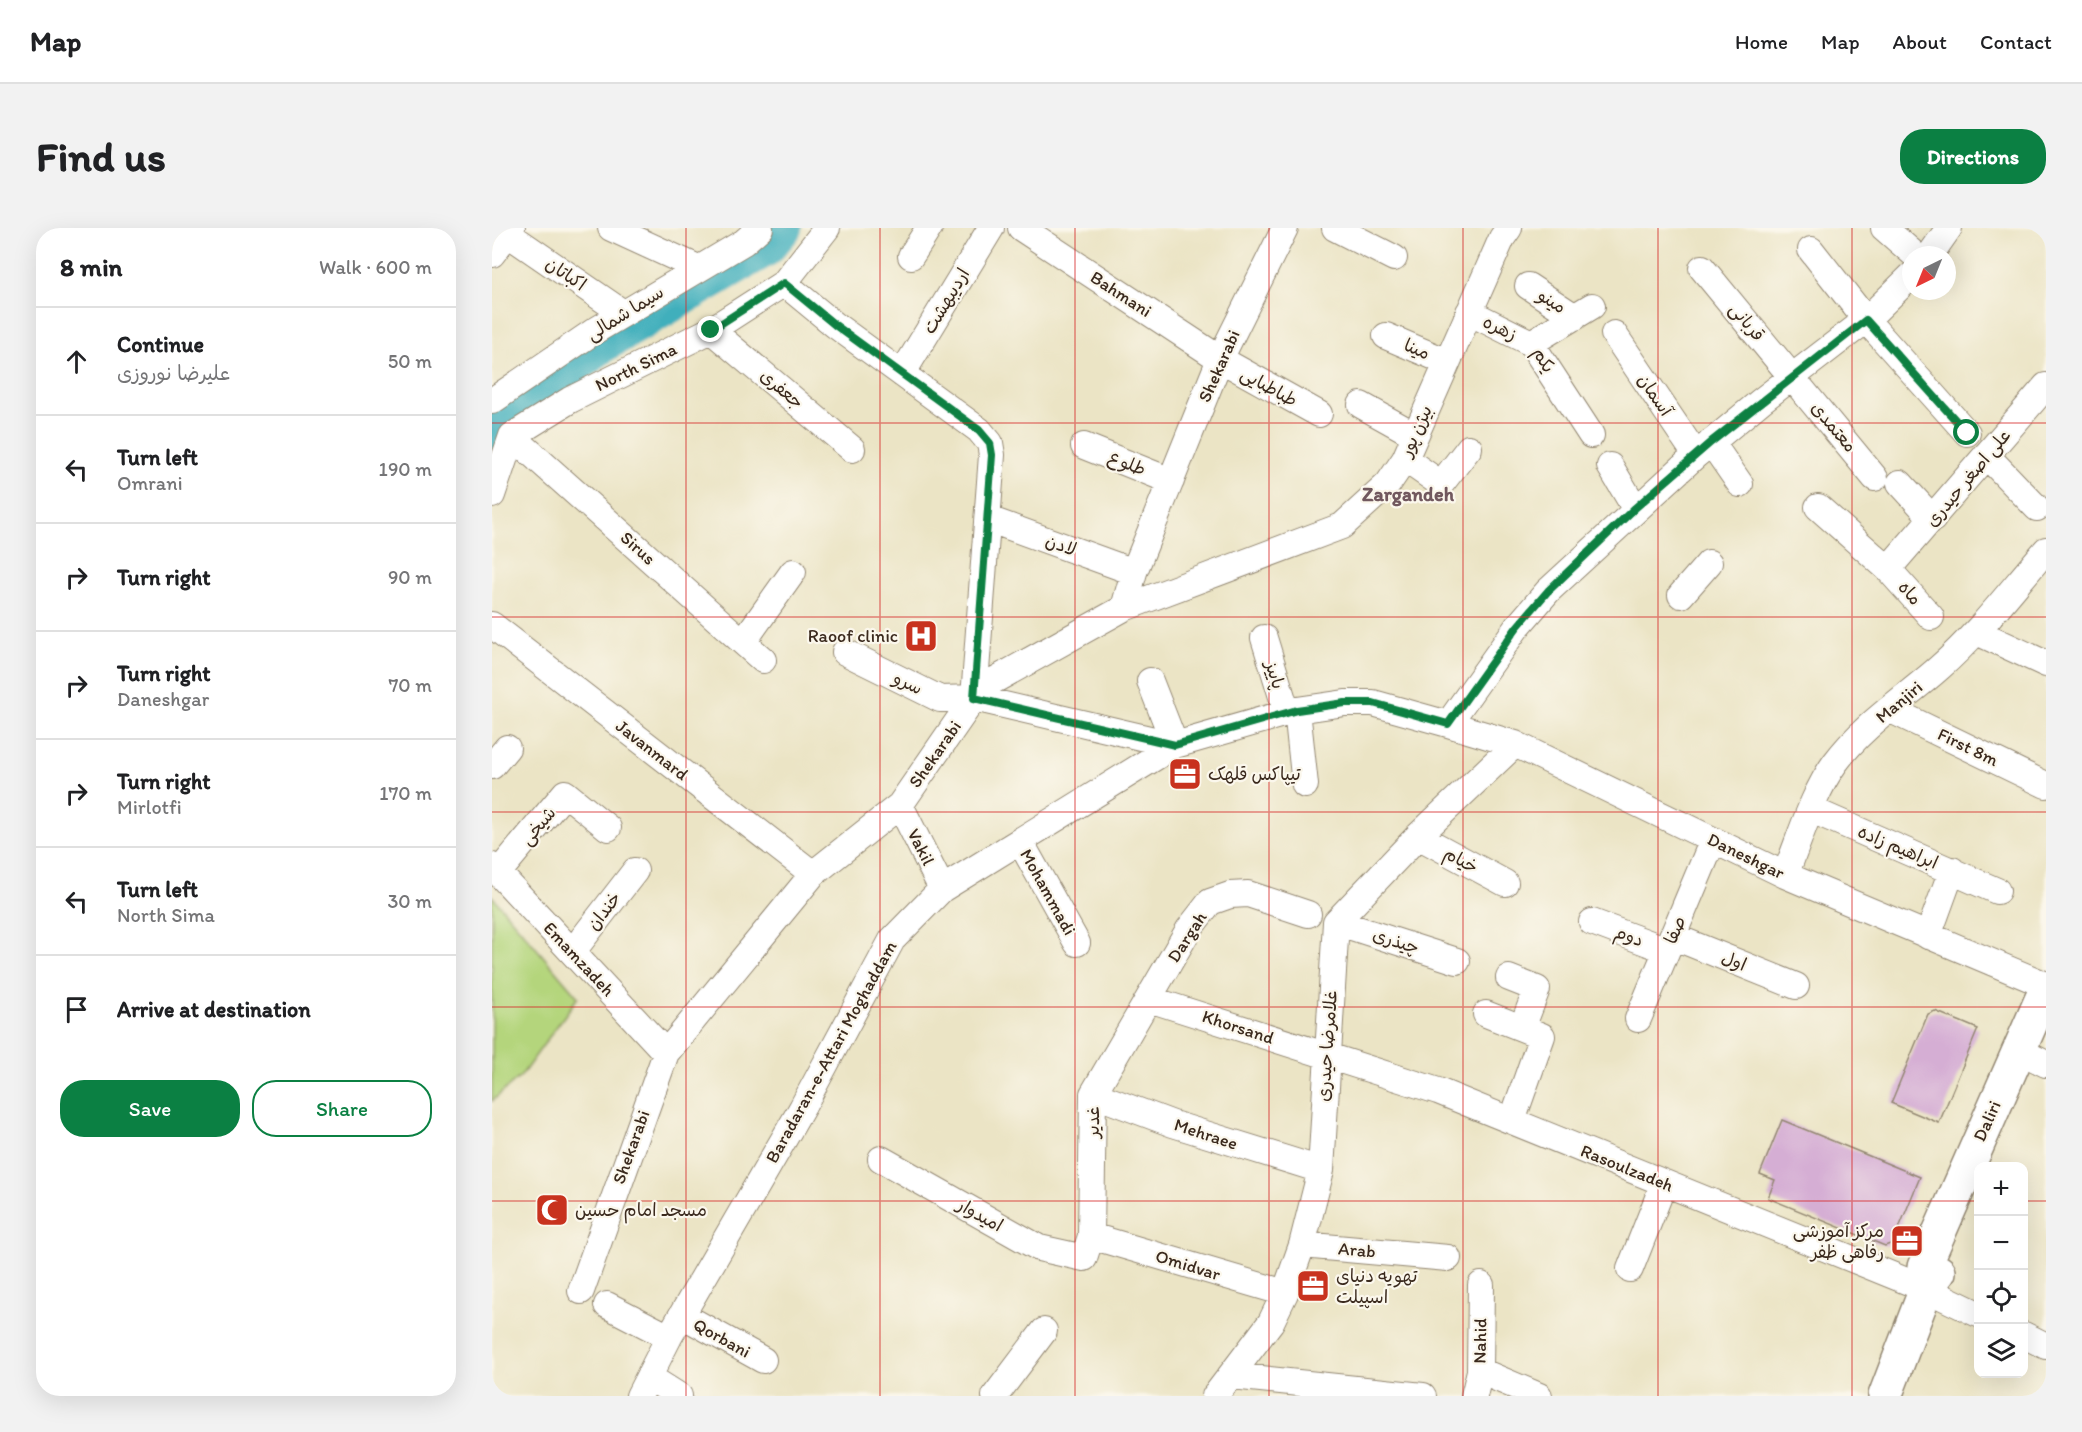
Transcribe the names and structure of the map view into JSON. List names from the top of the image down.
{
  "streets": {
    "main road": ["Daliri"],
    "street": [
      "اکباتان",
      "Bahmani",
      "اردیبهشت",
      "مینو",
      "سیما شمالی",
      "قربانی",
      "زهره",
      "مینا",
      "یکم",
      "Shekarabi",
      "North Sima",
      "طباطبایی",
      "جعفری",
      "آسمان",
      "معتمدی",
      "بیژن پور",
      "طلوع",
      "علی اصغر حیدری",
      "لادن",
      "Sirus",
      "ماه",
      "پاییز",
      "سرو",
      "Manjiri",
      "First 8m",
      "Javanmard",
      "شیخی",
      "Vakil",
      "ابراهیم زاده",
      "Daneshgar",
      "خیام",
      "Mohammadi",
      "خندان",
      "صفا",
      "دوم",
      "Dargah",
      "چیذری",
      "Emamzadeh",
      "اول",
      "Khorsand",
      "غلامرضا حیدری",
      "Baradaran-e-Attari Moghaddam",
      "غدیر",
      "Mehraee",
      "Rasoulzadeh",
      "امیدوار",
      "Arab",
      "Omidvar",
      "Qorbani",
      "Nahid"
    ]
  },
  "crossings": [
    ["اکباتان", "سیما شمالی"],
    ["Bahmani", "Shekarabi"],
    ["Bahmani", "طباطبایی"],
    ["مینو", "یکم"],
    ["قربانی", "معتمدی"],
    ["زهره", "یکم"],
    ["زهره", "بیژن پور"],
    ["مینا", "بیژن پور"],
    ["Shekarabi", "طباطبایی"],
    ["Shekarabi", "بیژن پور"],
    ["Shekarabi", "طلوع"],
    ["Shekarabi", "لادن"],
    ["Shekarabi", "سرو"],
    ["Shekarabi", "Javanmard"],
    ["Shekarabi", "Vakil"],
    ["Shekarabi", "Emamzadeh"],
    ["North Sima", "جعفری"],
    ["North Sima", "Sirus"],
    ["معتمدی", "علی اصغر حیدری"],
    ["علی اصغر حیدری", "ماه"],
    ["پاییز", "Baradaran-e-Attari Moghaddam"],
    ["Manjiri", "First 8m"],
    ["Manjiri", "ابراهیم زاده"],
    ["Manjiri", "Daneshgar"],
    ["شیخی", "Emamzadeh"],
    ["Vakil", "Baradaran-e-Attari Moghaddam"],
    ["ابراهیم زاده", "Daneshgar"],
    ["Daneshgar", "صفا"],
    ["Daneshgar", "Baradaran-e-Attari Moghaddam"],
    ["Daneshgar", "Daliri"],
    ["Mohammadi", "Baradaran-e-Attari Moghaddam"],
    ["خندان", "Emamzadeh"],
    ["صفا", "دوم"],
    ["صفا", "اول"],
    ["دوم", "اول"],
    ["Dargah", "Khorsand"],
    ["Dargah", "غدیر"],
    ["چیذری", "غلامرضا حیدری"],
    ["Khorsand", "غلامرضا حیدری"],
    ["Khorsand", "غدیر"],
    ["Khorsand", "Rasoulzadeh"],
    ["غلامرضا حیدری", "Mehraee"],
    ["غلامرضا حیدری", "Rasoulzadeh"],
    ["غلامرضا حیدری", "Arab"],
    ["غلامرضا حیدری", "Omidvar"],
    ["Baradaran-e-Attari Moghaddam", "Qorbani"],
    ["Daliri", "Rasoulzadeh"],
    ["غدیر", "Mehraee"],
    ["غدیر", "امیدوار"],
    ["غدیر", "Omidvar"],
    ["امیدوار", "Omidvar"]
  ],
  "districts": ["Zargandeh"],
  "places": {
    "hospital": ["Raoof clinic"],
    "office": ["تیپاکس قلهک", "مرکز آموزشی رفاهی ظفر", "تهویه دنیای اسپیلت"],
    "mosque": ["مسجد امام حسین"]
  },
  "north": "bottom left",
  "page": {
    "header": "Map",
    "nav": [
      "Home",
      "Map",
      "About",
      "Contact"
    ],
    "buttons": [
      "Directions",
      ["Save", "Share"]
    ],
    "title": "Find us",
    "heading": ["8 min", "Walk · 600 m"],
    "list": [
      ["Continue", "علیرضا نوروزی", "50 m"],
      ["Turn left", "Omrani", "190 m"],
      ["Turn right", "90 m"],
      ["Turn right", "Daneshgar", "70 m"],
      ["Turn right", "Mirlotfi", "170 m"],
      ["Turn left", "North Sima", "30 m"],
      "Arrive at destination"
    ],
    "map_buttons": ["+", "−"]
  }
}
